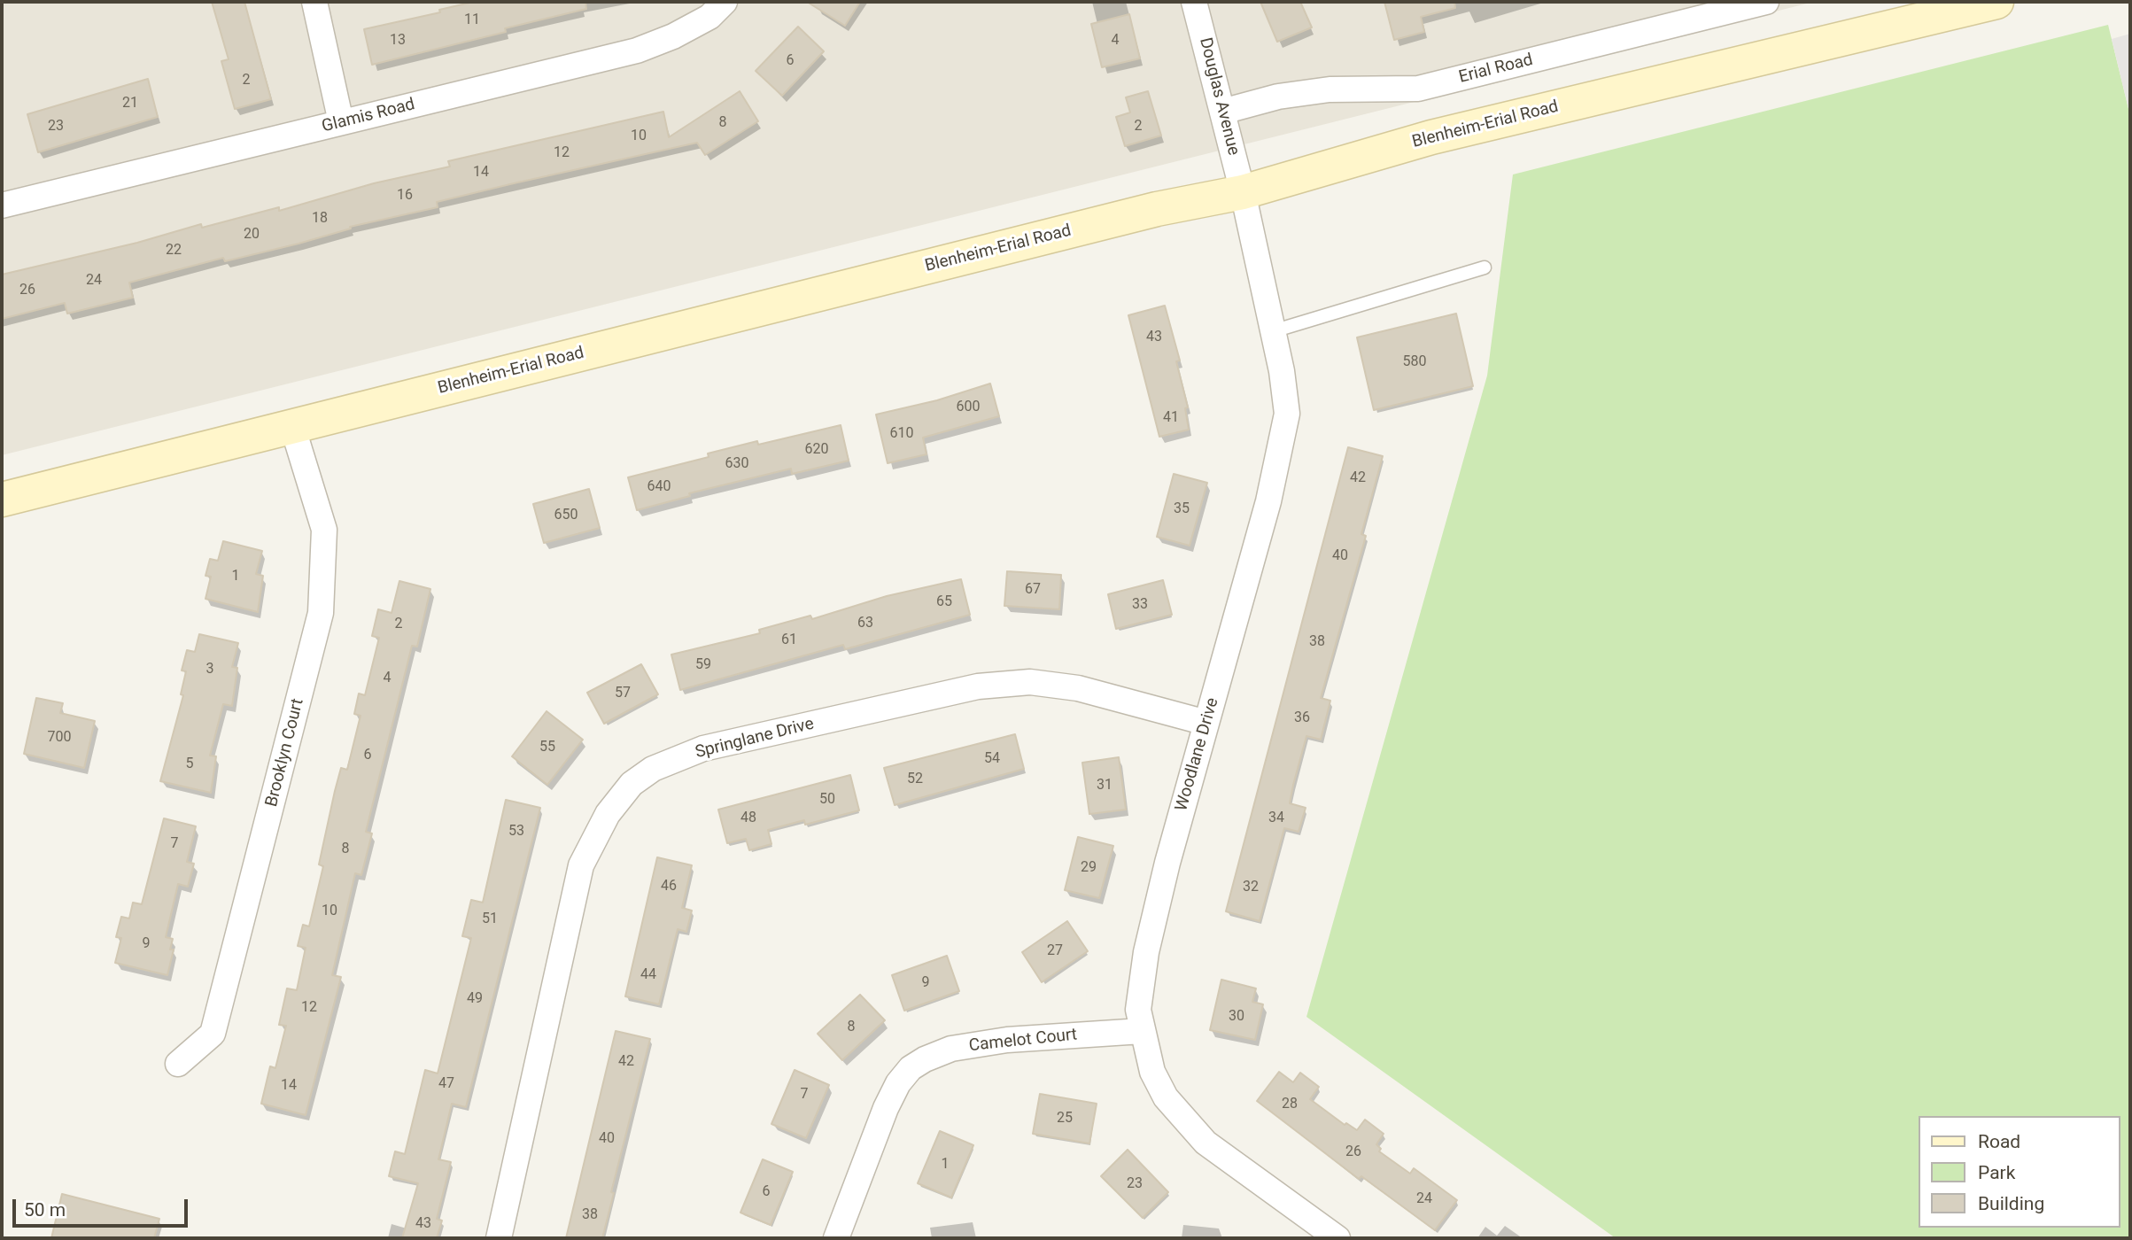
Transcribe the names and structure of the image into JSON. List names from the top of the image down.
{
  "streets": {
    "main road": ["Blenheim-Erial Road"],
    "street": [
      "Erial Road",
      "Douglas Avenue",
      "Glamis Road",
      "Springlane Drive",
      "Brooklyn Court",
      "Woodlane Drive",
      "Camelot Court"
    ]
  },
  "crossings": [
    ["Erial Road", "Douglas Avenue"],
    ["Douglas Avenue", "Blenheim-Erial Road"],
    ["Douglas Avenue", "Woodlane Drive"],
    ["Blenheim-Erial Road", "Brooklyn Court"],
    ["Blenheim-Erial Road", "Woodlane Drive"],
    ["Springlane Drive", "Woodlane Drive"],
    ["Woodlane Drive", "Camelot Court"]
  ],
  "house_numbers": [
    "11",
    "13",
    "4",
    "6",
    "2",
    "21",
    "8",
    "23",
    "2",
    "10",
    "12",
    "14",
    "16",
    "18",
    "20",
    "22",
    "24",
    "26",
    "43",
    "580",
    "600",
    "41",
    "610",
    "620",
    "630",
    "42",
    "640",
    "35",
    "650",
    "40",
    "1",
    "67",
    "65",
    "33",
    "63",
    "2",
    "61",
    "38",
    "59",
    "3",
    "4",
    "57",
    "36",
    "700",
    "55",
    "6",
    "54",
    "5",
    "52",
    "31",
    "50",
    "48",
    "34",
    "53",
    "7",
    "8",
    "29",
    "46",
    "32",
    "10",
    "51",
    "9",
    "27",
    "44",
    "9",
    "49",
    "12",
    "30",
    "8",
    "42",
    "47",
    "14",
    "7",
    "28",
    "25",
    "40",
    "26",
    "1",
    "23",
    "6",
    "24",
    "38",
    "43"
  ],
  "legend": ["Road", "Park", "Building"],
  "scale_bar": "50 m"
}
